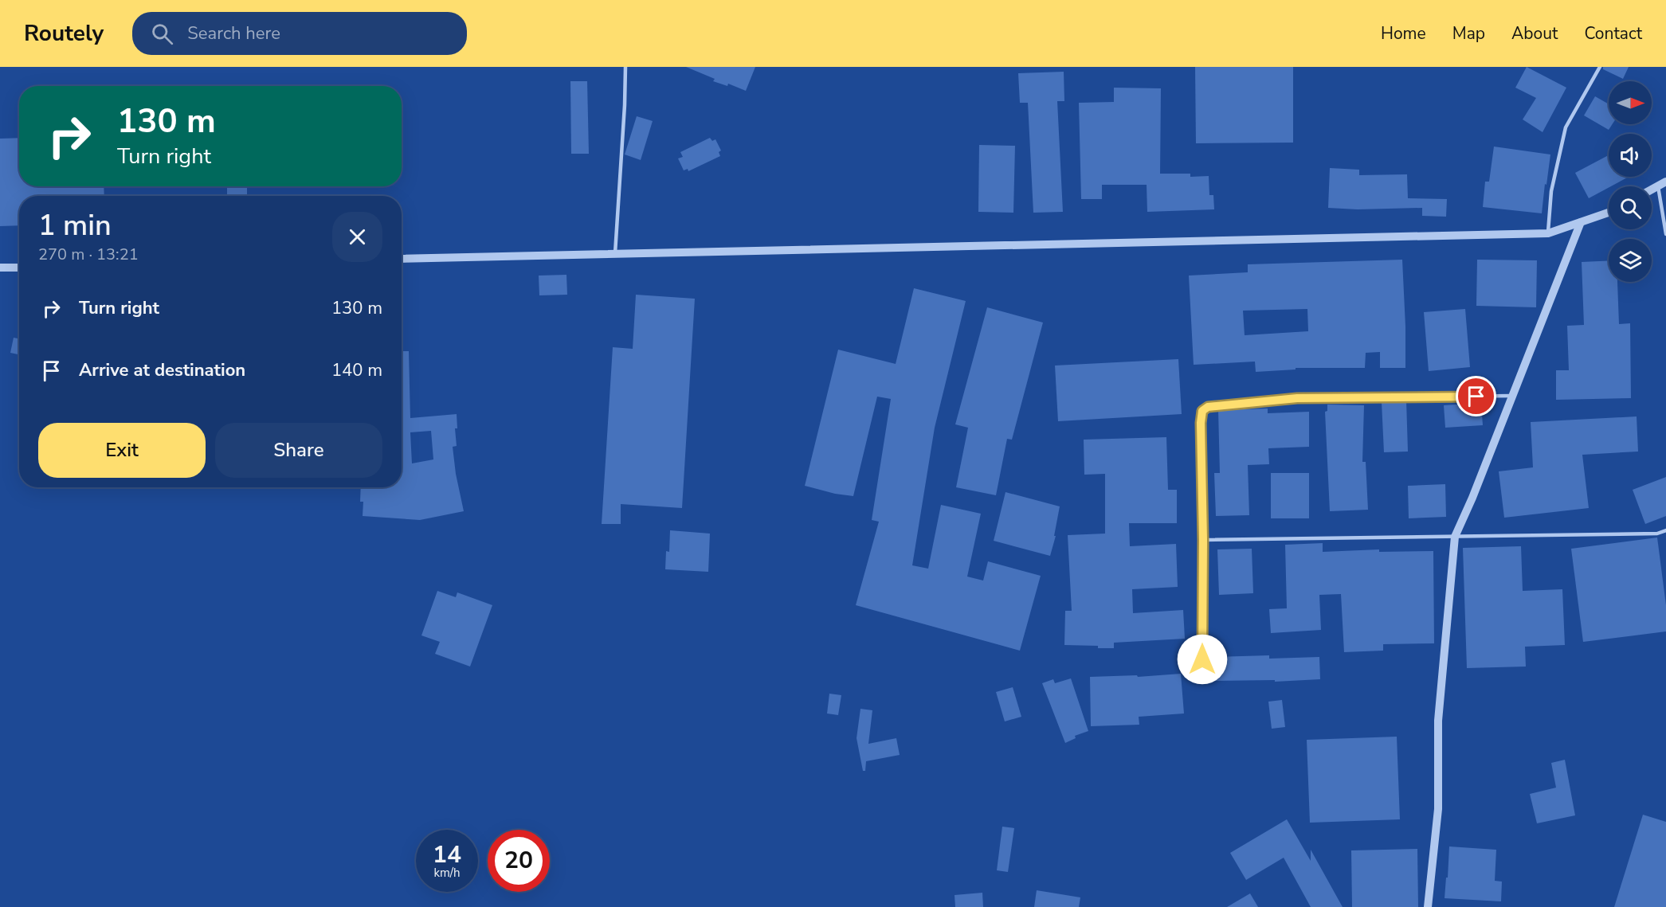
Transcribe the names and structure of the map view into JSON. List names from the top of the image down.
{
  "north": "right",
  "page": {
    "header": "Routely",
    "search": "Search here",
    "nav": [
      "Home",
      "Map",
      "About",
      "Contact"
    ],
    "turn": ["130 m", "Turn right"],
    "heading": ["1 min", "270 m · 13:21"],
    "list": [
      {
        "name": "Turn right",
        "value": "130 m"
      },
      {
        "name": "Arrive at destination",
        "value": "140 m"
      }
    ],
    "buttons": ["Exit", "Share"],
    "speed": "14 km/h",
    "limit": "20"
  }
}
